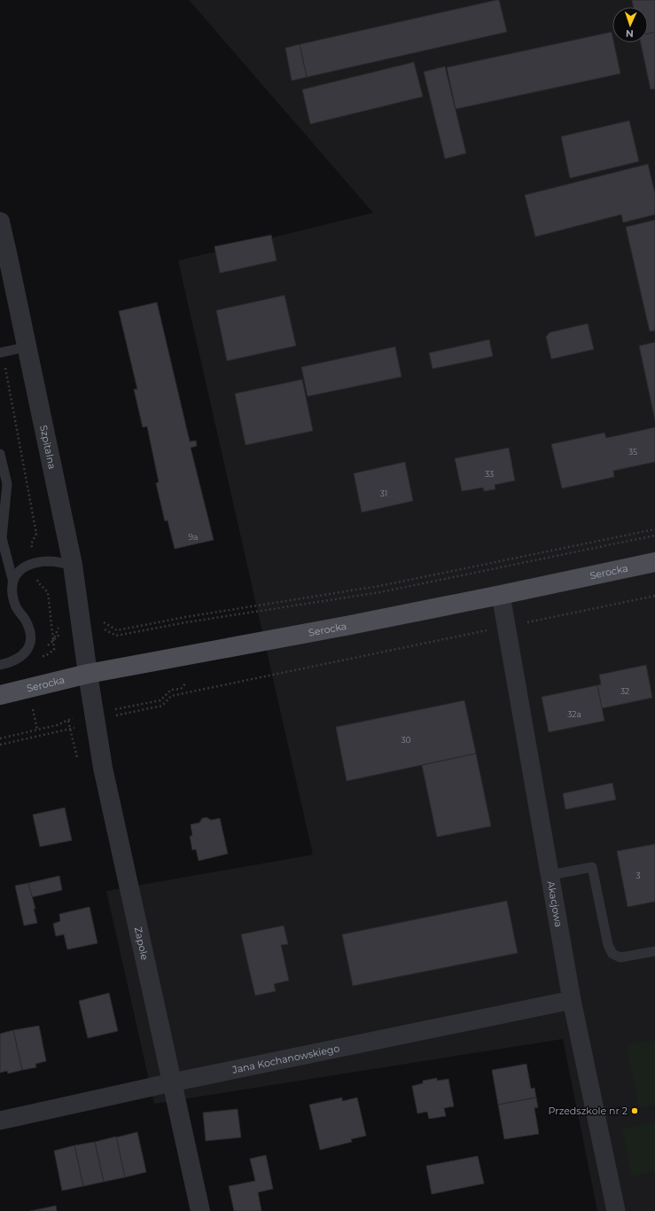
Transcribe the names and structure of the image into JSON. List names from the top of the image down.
{
  "streets": {
    "main road": ["Serocka"],
    "street": [
      "Szpitalna",
      "Akacjowa",
      "Zapole",
      "Jana Kochanowskiego"
    ]
  },
  "crossings": [
    ["Szpitalna", "Serocka"],
    ["Szpitalna", "Zapole"],
    ["Serocka", "Akacjowa"],
    ["Serocka", "Zapole"],
    ["Akacjowa", "Jana Kochanowskiego"],
    ["Zapole", "Jana Kochanowskiego"]
  ],
  "places": ["Przedszkole nr 2"],
  "house_numbers": [
    "35",
    "33",
    "31",
    "9a",
    "32",
    "32a",
    "30",
    "3"
  ],
  "north": "bottom"
}
